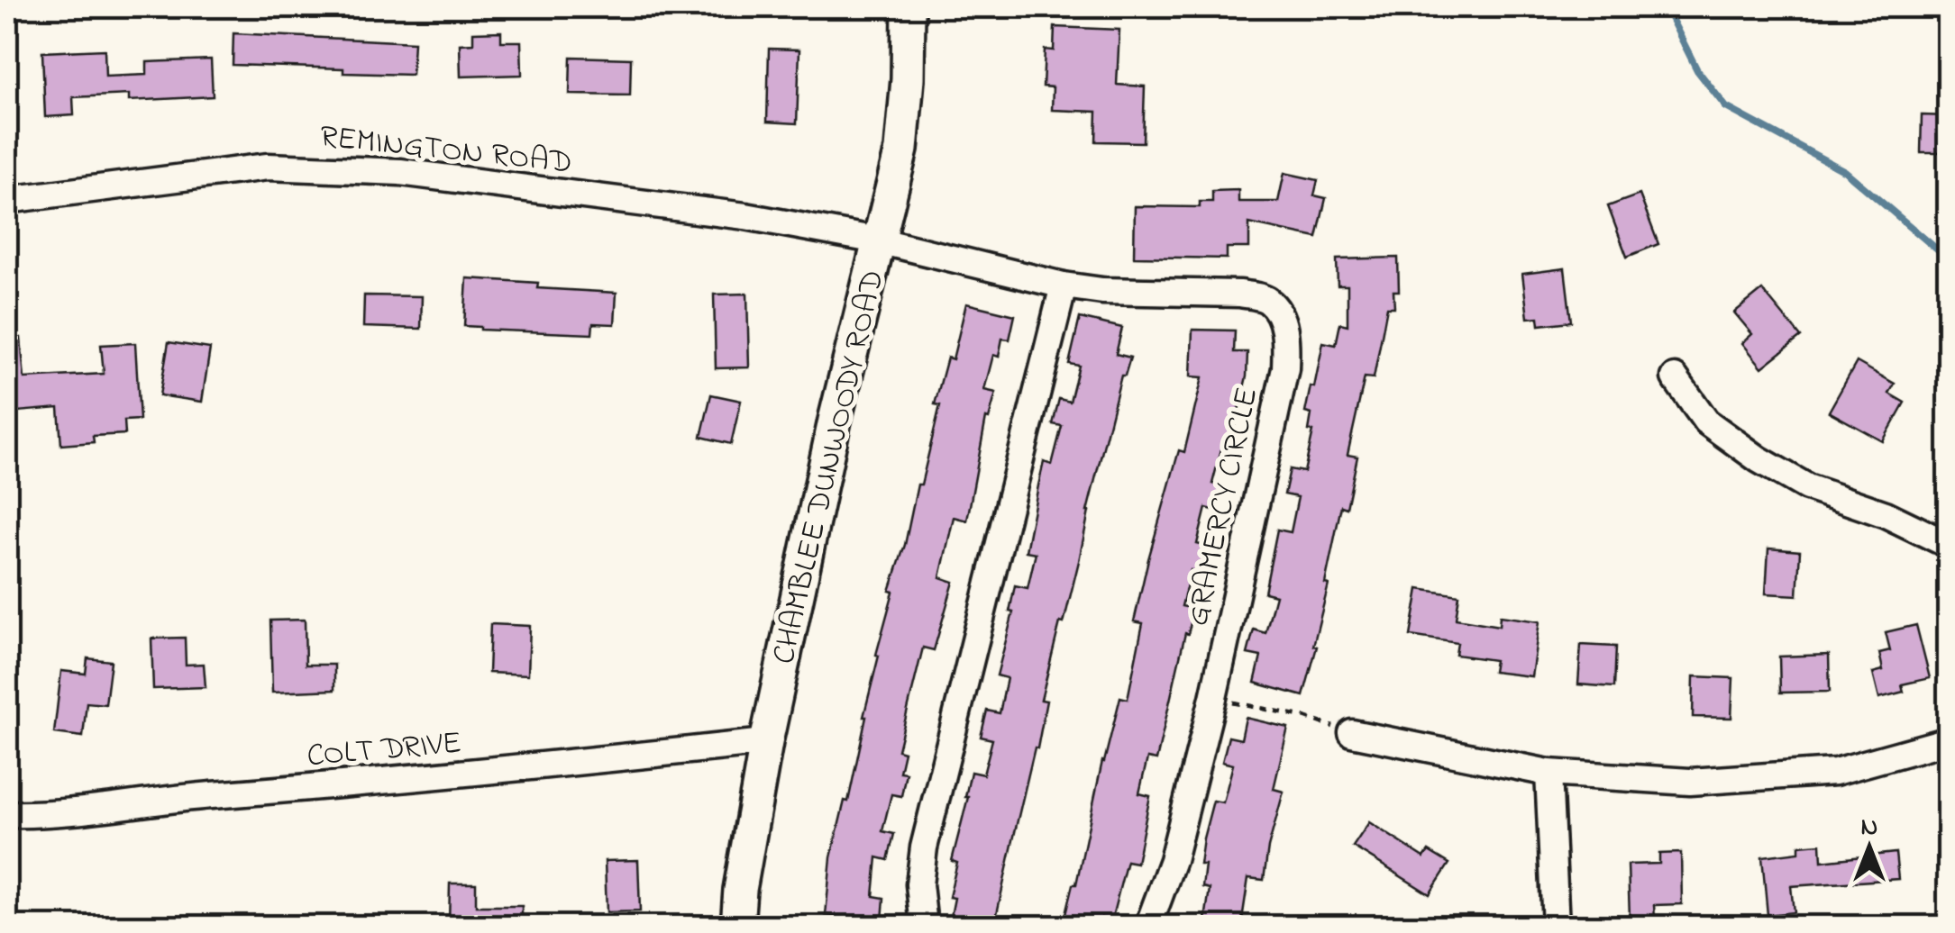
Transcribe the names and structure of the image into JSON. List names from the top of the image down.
{
  "streets": {
    "street": [
      "REMINGTON ROAD",
      "CHAMBLEE DUNWOODY ROAD",
      "GRAMERCY CIRCLE",
      "COLT DRIVE"
    ]
  },
  "crossings": [
    ["REMINGTON ROAD", "CHAMBLEE DUNWOODY ROAD"],
    ["REMINGTON ROAD", "GRAMERCY CIRCLE"],
    ["CHAMBLEE DUNWOODY ROAD", "GRAMERCY CIRCLE"],
    ["CHAMBLEE DUNWOODY ROAD", "COLT DRIVE"]
  ],
  "north": "top"
}
